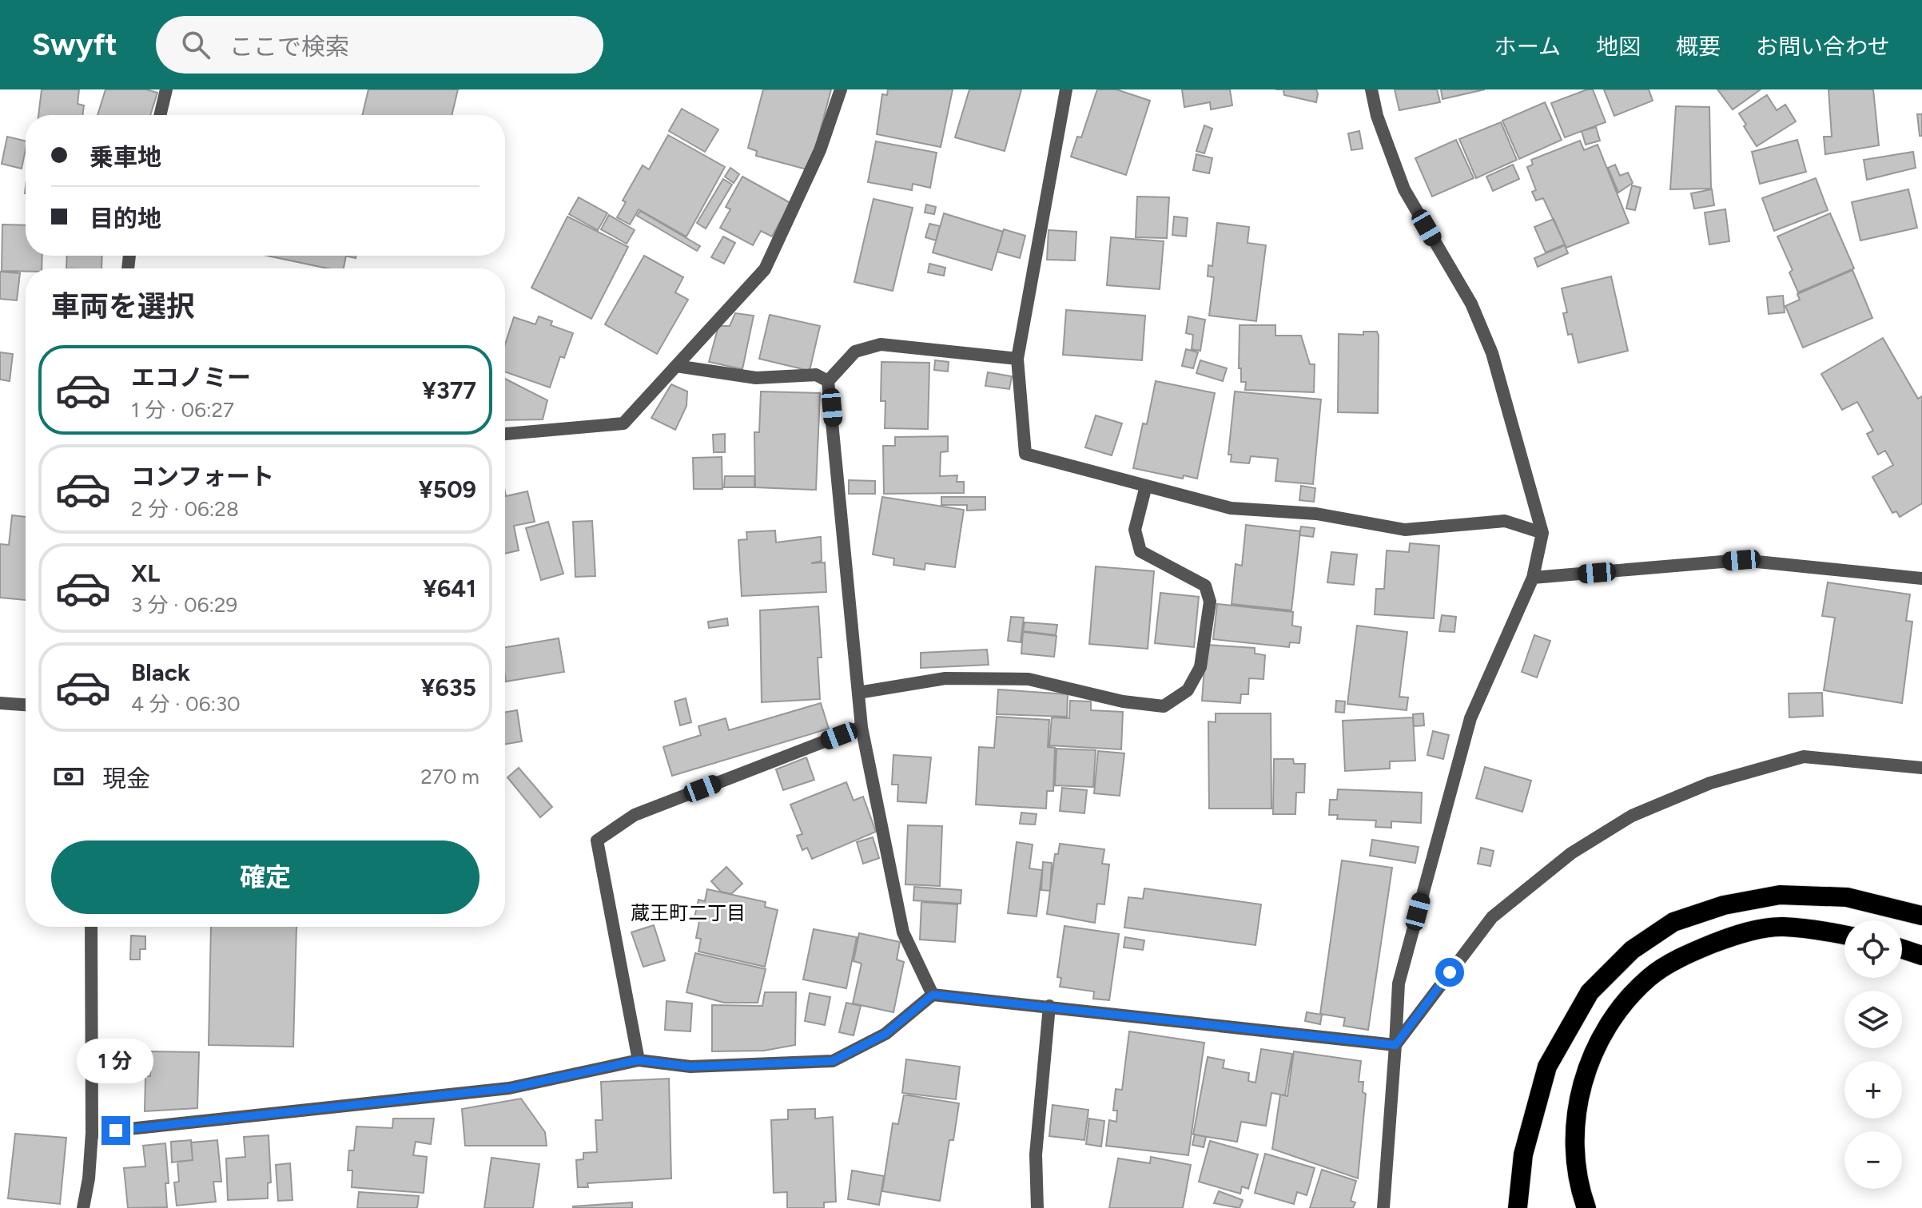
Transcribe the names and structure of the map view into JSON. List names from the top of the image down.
{
  "districts": ["蔵王町二丁目"],
  "page": {
    "header": "Swyft",
    "search": "ここで検索",
    "nav": [
      "ホーム",
      "地図",
      "概要",
      "お問い合わせ"
    ],
    "banner": ["乗車地", "目的地"],
    "heading": "車両を選択",
    "list": [
      {
        "name": "エコノミー",
        "note": "1 分 · 06:27",
        "value": "¥377"
      },
      {
        "name": "コンフォート",
        "note": "2 分 · 06:28",
        "value": "¥509"
      },
      {
        "name": "XL",
        "note": "3 分 · 06:29",
        "value": "¥641"
      },
      {
        "name": "Black",
        "note": "4 分 · 06:30",
        "value": "¥635"
      }
    ],
    "pay": ["現金", "270 m"],
    "buttons": "確定",
    "map_buttons": ["+", "−"],
    "bubble": "1 分"
  }
}
